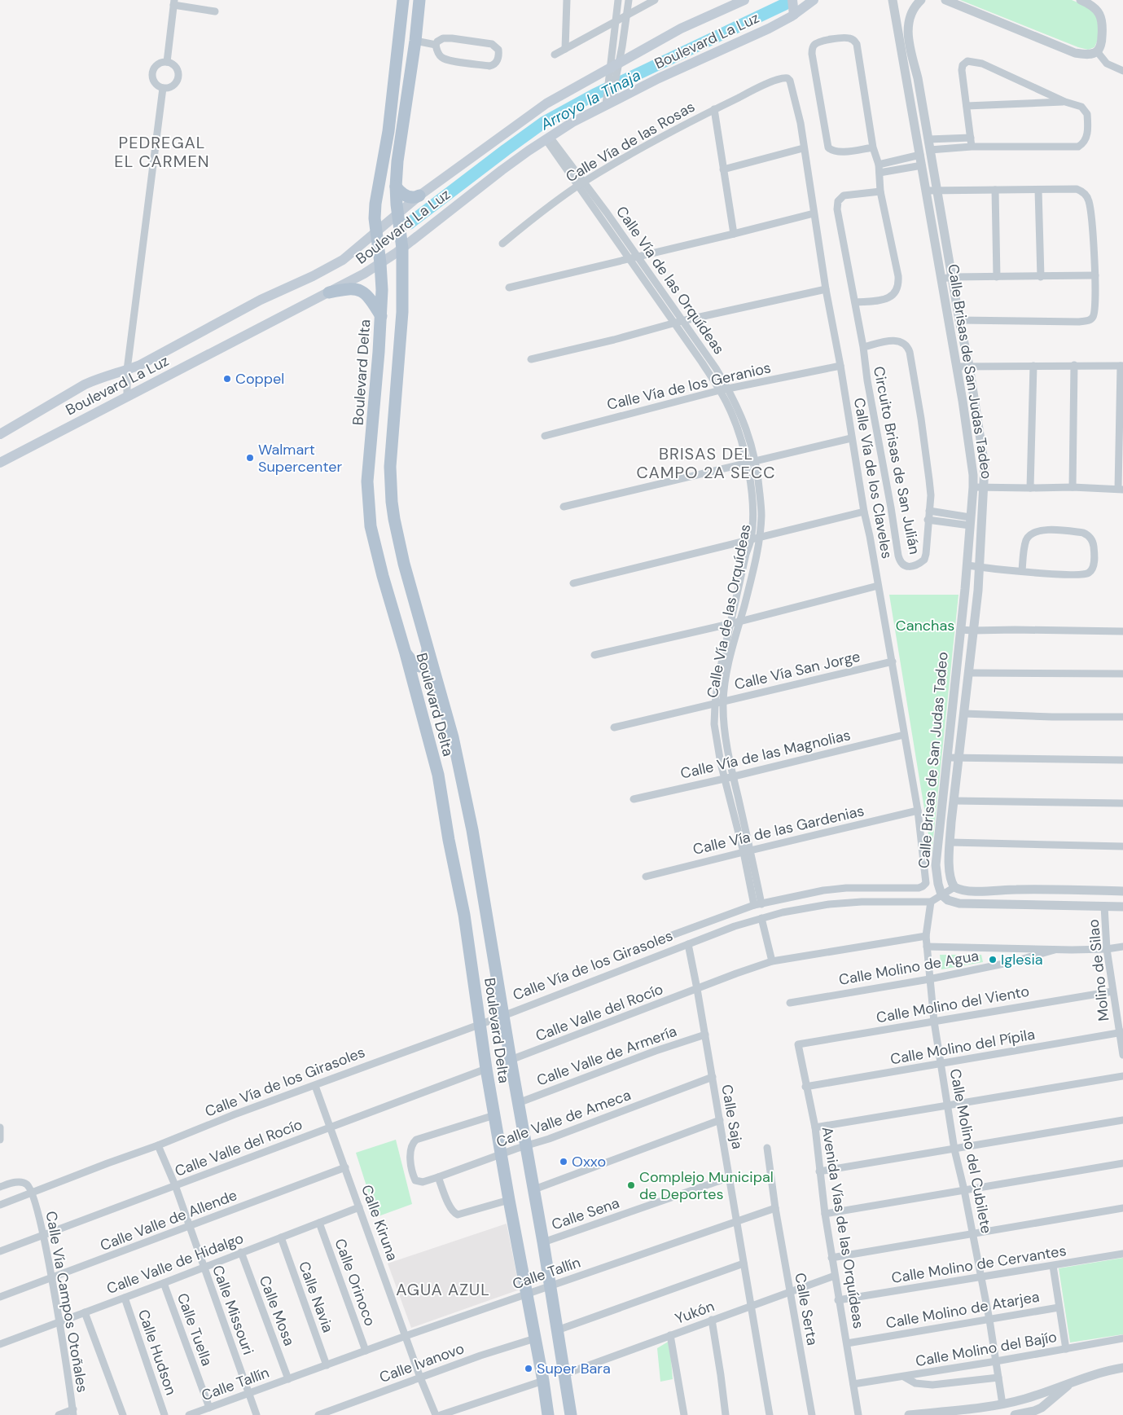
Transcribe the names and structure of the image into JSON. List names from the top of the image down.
{
  "streets": {
    "main road": ["Boulevard La Luz", "Boulevard Delta"],
    "street": [
      "Calle Vía de las Rosas",
      "Calle Vía de las Orquídeas",
      "Calle Brisas de San Judas Tadeo",
      "Calle Vía de los Geranios",
      "Circuito Brisas de San Julián",
      "Calle Vía de los Claveles",
      "Calle Vía San Jorge",
      "Calle Vía de las Magnolias",
      "Calle Vía de las Gardenias",
      "Calle Vía de los Girasoles",
      "Calle Molino de Agua",
      "Molino de Silao",
      "Calle Molino del Viento",
      "Calle Valle del Rocío",
      "Calle Molino del Pípila",
      "Calle Valle de Armería",
      "Calle Saja",
      "Calle Valle de Ameca",
      "Calle Molino del Cubilete",
      "Calle Sena",
      "Calle Valle de Allende",
      "Calle Kiruna",
      "Avenida Vías de las Orquídeas",
      "Calle Valle de Hidalgo",
      "Calle Molino de Cervantes",
      "Calle Tallín",
      "Calle Orinoco",
      "Calle Navia",
      "Calle Vía Campos Otoñales",
      "Calle Serta",
      "Calle Missouri",
      "Calle Molino de Atarjea",
      "Calle Mosa",
      "Yukón",
      "Calle Tuella",
      "Calle Molino del Bajío",
      "Calle Hudson",
      "Calle Ivanovo"
    ]
  },
  "crossings": [
    ["Boulevard La Luz", "Calle Vía de las Orquídeas"],
    ["Boulevard La Luz", "Boulevard Delta"],
    ["Calle Vía de las Rosas", "Calle Vía de las Orquídeas"],
    ["Calle Vía de las Rosas", "Calle Vía de los Claveles"],
    ["Calle Vía de las Orquídeas", "Calle Vía de los Geranios"],
    ["Calle Vía de las Orquídeas", "Calle Vía de los Claveles"],
    ["Calle Vía de las Orquídeas", "Calle Vía San Jorge"],
    ["Calle Vía de las Orquídeas", "Calle Vía de las Magnolias"],
    ["Calle Vía de las Orquídeas", "Calle Vía de las Gardenias"],
    ["Calle Brisas de San Judas Tadeo", "Circuito Brisas de San Julián"],
    ["Boulevard Delta", "Calle Vía de los Girasoles"],
    ["Boulevard Delta", "Calle Valle del Rocío"],
    ["Boulevard Delta", "Calle Valle de Armería"],
    ["Boulevard Delta", "Calle Valle de Ameca"],
    ["Boulevard Delta", "Calle Sena"],
    ["Boulevard Delta", "Calle Tallín"],
    ["Boulevard Delta", "Yukón"],
    ["Boulevard Delta", "Calle Ivanovo"],
    ["Calle Vía de los Geranios", "Calle Vía de los Claveles"],
    ["Calle Vía de los Claveles", "Calle Vía San Jorge"],
    ["Calle Vía de los Claveles", "Calle Vía de las Magnolias"],
    ["Calle Vía de los Claveles", "Calle Vía de las Gardenias"],
    ["Calle Vía de los Girasoles", "Calle Saja"],
    ["Calle Vía de los Girasoles", "Calle Molino del Cubilete"],
    ["Calle Vía de los Girasoles", "Calle Kiruna"],
    ["Calle Vía de los Girasoles", "Calle Vía Campos Otoñales"],
    ["Calle Vía de los Girasoles", "Calle Missouri"],
    ["Calle Molino de Agua", "Molino de Silao"],
    ["Calle Molino de Agua", "Calle Molino del Cubilete"],
    ["Molino de Silao", "Calle Molino del Viento"],
    ["Molino de Silao", "Calle Molino del Pípila"],
    ["Calle Molino del Viento", "Calle Molino del Cubilete"],
    ["Calle Molino del Viento", "Avenida Vías de las Orquídeas"],
    ["Calle Valle del Rocío", "Calle Saja"],
    ["Calle Valle del Rocío", "Calle Molino del Cubilete"],
    ["Calle Valle del Rocío", "Calle Kiruna"],
    ["Calle Valle del Rocío", "Calle Vía Campos Otoñales"],
    ["Calle Valle del Rocío", "Calle Missouri"],
    ["Calle Molino del Pípila", "Calle Molino del Cubilete"],
    ["Calle Molino del Pípila", "Avenida Vías de las Orquídeas"],
    ["Calle Valle de Armería", "Calle Saja"],
    ["Calle Saja", "Calle Valle de Ameca"],
    ["Calle Saja", "Calle Sena"],
    ["Calle Saja", "Calle Tallín"],
    ["Calle Saja", "Yukón"],
    ["Calle Molino del Cubilete", "Calle Molino de Cervantes"],
    ["Calle Molino del Cubilete", "Calle Molino de Atarjea"],
    ["Calle Molino del Cubilete", "Calle Molino del Bajío"],
    ["Calle Valle de Allende", "Calle Kiruna"],
    ["Calle Valle de Allende", "Calle Vía Campos Otoñales"],
    ["Calle Valle de Allende", "Calle Missouri"],
    ["Calle Kiruna", "Calle Valle de Hidalgo"],
    ["Calle Kiruna", "Calle Tallín"],
    ["Calle Kiruna", "Calle Ivanovo"],
    ["Avenida Vías de las Orquídeas", "Calle Molino de Cervantes"],
    ["Avenida Vías de las Orquídeas", "Calle Molino de Atarjea"],
    ["Avenida Vías de las Orquídeas", "Yukón"],
    ["Avenida Vías de las Orquídeas", "Calle Molino del Bajío"],
    ["Calle Valle de Hidalgo", "Calle Orinoco"],
    ["Calle Valle de Hidalgo", "Calle Navia"],
    ["Calle Valle de Hidalgo", "Calle Vía Campos Otoñales"],
    ["Calle Valle de Hidalgo", "Calle Missouri"],
    ["Calle Valle de Hidalgo", "Calle Mosa"],
    ["Calle Valle de Hidalgo", "Calle Tuella"],
    ["Calle Valle de Hidalgo", "Calle Hudson"],
    ["Calle Tallín", "Calle Orinoco"],
    ["Calle Tallín", "Calle Navia"],
    ["Calle Tallín", "Calle Serta"],
    ["Calle Tallín", "Calle Missouri"],
    ["Calle Tallín", "Calle Mosa"],
    ["Calle Tallín", "Calle Tuella"],
    ["Calle Serta", "Yukón"]
  ],
  "districts": ["PEDREGAL EL CARMEN", "BRISAS DEL CAMPO 2A SECC", "AGUA AZUL"],
  "water": ["Arroyo la Tinaja"],
  "parks": ["Canchas"],
  "places": [
    "Coppel",
    "Walmart Supercenter",
    "Iglesia",
    "Oxxo",
    "Complejo Municipal de Deportes",
    "Super Bara"
  ]
}
